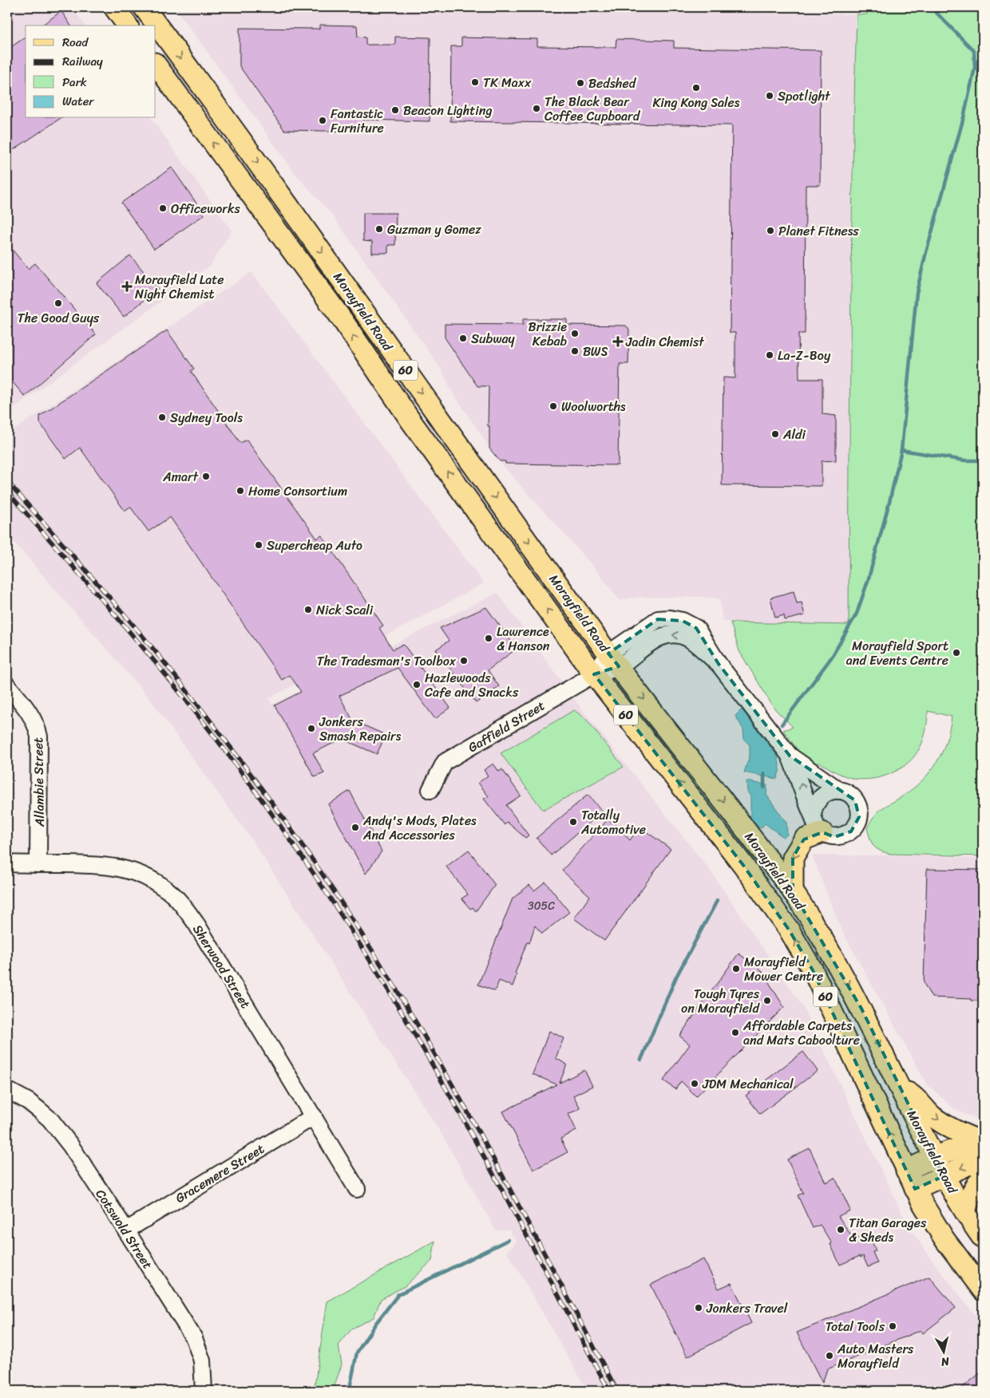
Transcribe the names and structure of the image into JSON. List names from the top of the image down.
{
  "streets": {
    "main road": ["Morayfield Road", "60"],
    "street": [
      "Gaffield Street",
      "Allambie Street",
      "Sherwood Street",
      "Gracemere Street",
      "Cotswold Street"
    ]
  },
  "crossings": [
    ["Morayfield Road", "Gaffield Street"],
    ["Allambie Street", "Sherwood Street"],
    ["Sherwood Street", "Gracemere Street"],
    ["Gracemere Street", "Cotswold Street"]
  ],
  "places": {
    "other": [
      "TK Maxx",
      "Bedshed",
      "King Kong Sales",
      "Spotlight",
      "The Black Bear Coffee Cupboard",
      "Beacon Lighting",
      "Fantastic Furniture",
      "Officeworks",
      "Guzman y Gomez",
      "Planet Fitness",
      "The Good Guys",
      "Brizzie Kebab",
      "Subway",
      "BWS",
      "La-Z-Boy",
      "Woolworths",
      "Sydney Tools",
      "Aldi",
      "Amart",
      "Home Consortium",
      "Supercheap Auto",
      "Nick Scali",
      "Lawrence & Hanson",
      "Morayfield Sport and Events Centre",
      "The Tradesman's Toolbox",
      "Hazlewoods Cafe and Snacks",
      "Jonkers Smash Repairs",
      "Totally Automotive",
      "Andy's Mods, Plates And Accessories",
      "Morayfield Mower Centre",
      "Tough Tyres on Morayfield",
      "Affordable Carpets and Mats Caboolture",
      "JDM Mechanical",
      "Titan Garages & Sheds",
      "Jonkers Travel",
      "Total Tools",
      "Auto Masters Morayfield"
    ],
    "health": ["Morayfield Late Night Chemist", "Jadin Chemist"]
  },
  "house_numbers": ["305C"],
  "legend": [
    "Road",
    "Railway",
    "Park",
    "Water"
  ],
  "north": "bottom"
}
